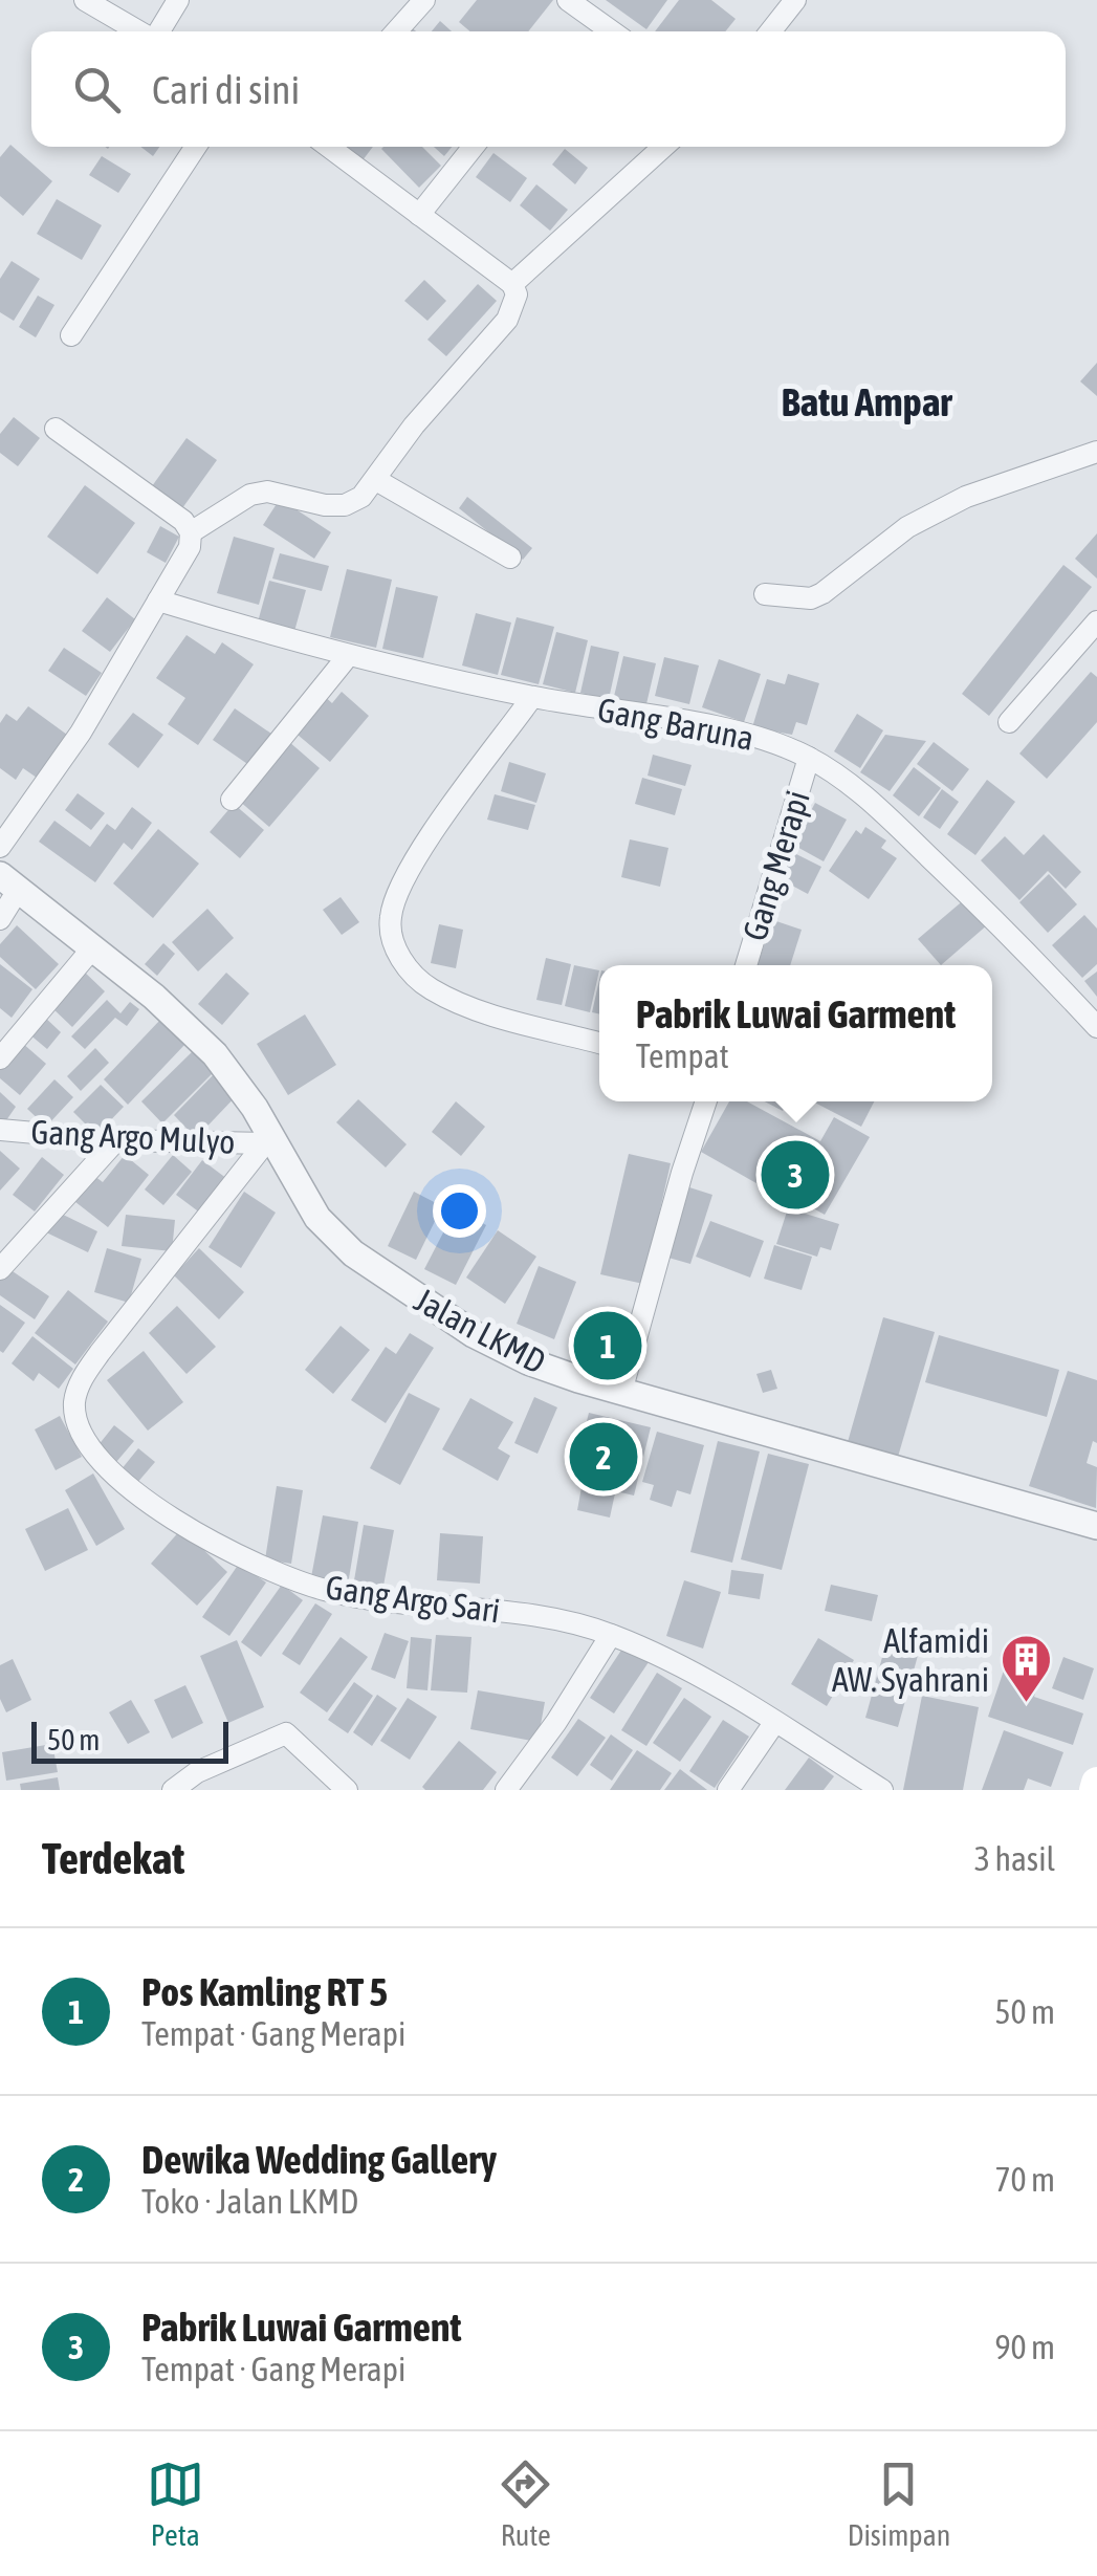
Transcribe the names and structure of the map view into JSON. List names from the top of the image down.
{
  "streets": {
    "street": [
      "Gang Baruna",
      "Gang Merapi",
      "Gang Argo Mulyo",
      "Jalan LKMD",
      "Gang Argo Sari"
    ]
  },
  "crossings": [
    ["Gang Baruna", "Gang Merapi"],
    ["Gang Argo Mulyo", "Jalan LKMD"],
    ["Gang Argo Mulyo", "Gang Argo Sari"],
    ["Jalan LKMD", "Gang Argo Sari"]
  ],
  "districts": ["Batu Ampar"],
  "places": {
    "building": ["Alfamidi AW. Syahrani"]
  },
  "scale_bar": "50 m",
  "page": {
    "search": "Cari di sini",
    "popup": ["Pabrik Luwai Garment", "Tempat"],
    "pins": ["3", "1", "2"],
    "scale": "50 m",
    "heading": ["Terdekat", "3 hasil"],
    "list": [
      {
        "mark": "1",
        "name": "Pos Kamling RT 5",
        "note": "Tempat · Gang Merapi",
        "value": "50 m"
      },
      {
        "mark": "2",
        "name": "Dewika Wedding Gallery",
        "note": "Toko · Jalan LKMD",
        "value": "70 m"
      },
      {
        "mark": "3",
        "name": "Pabrik Luwai Garment",
        "note": "Tempat · Gang Merapi",
        "value": "90 m"
      }
    ],
    "nav": ["Peta", "Rute", "Disimpan"]
  }
}
